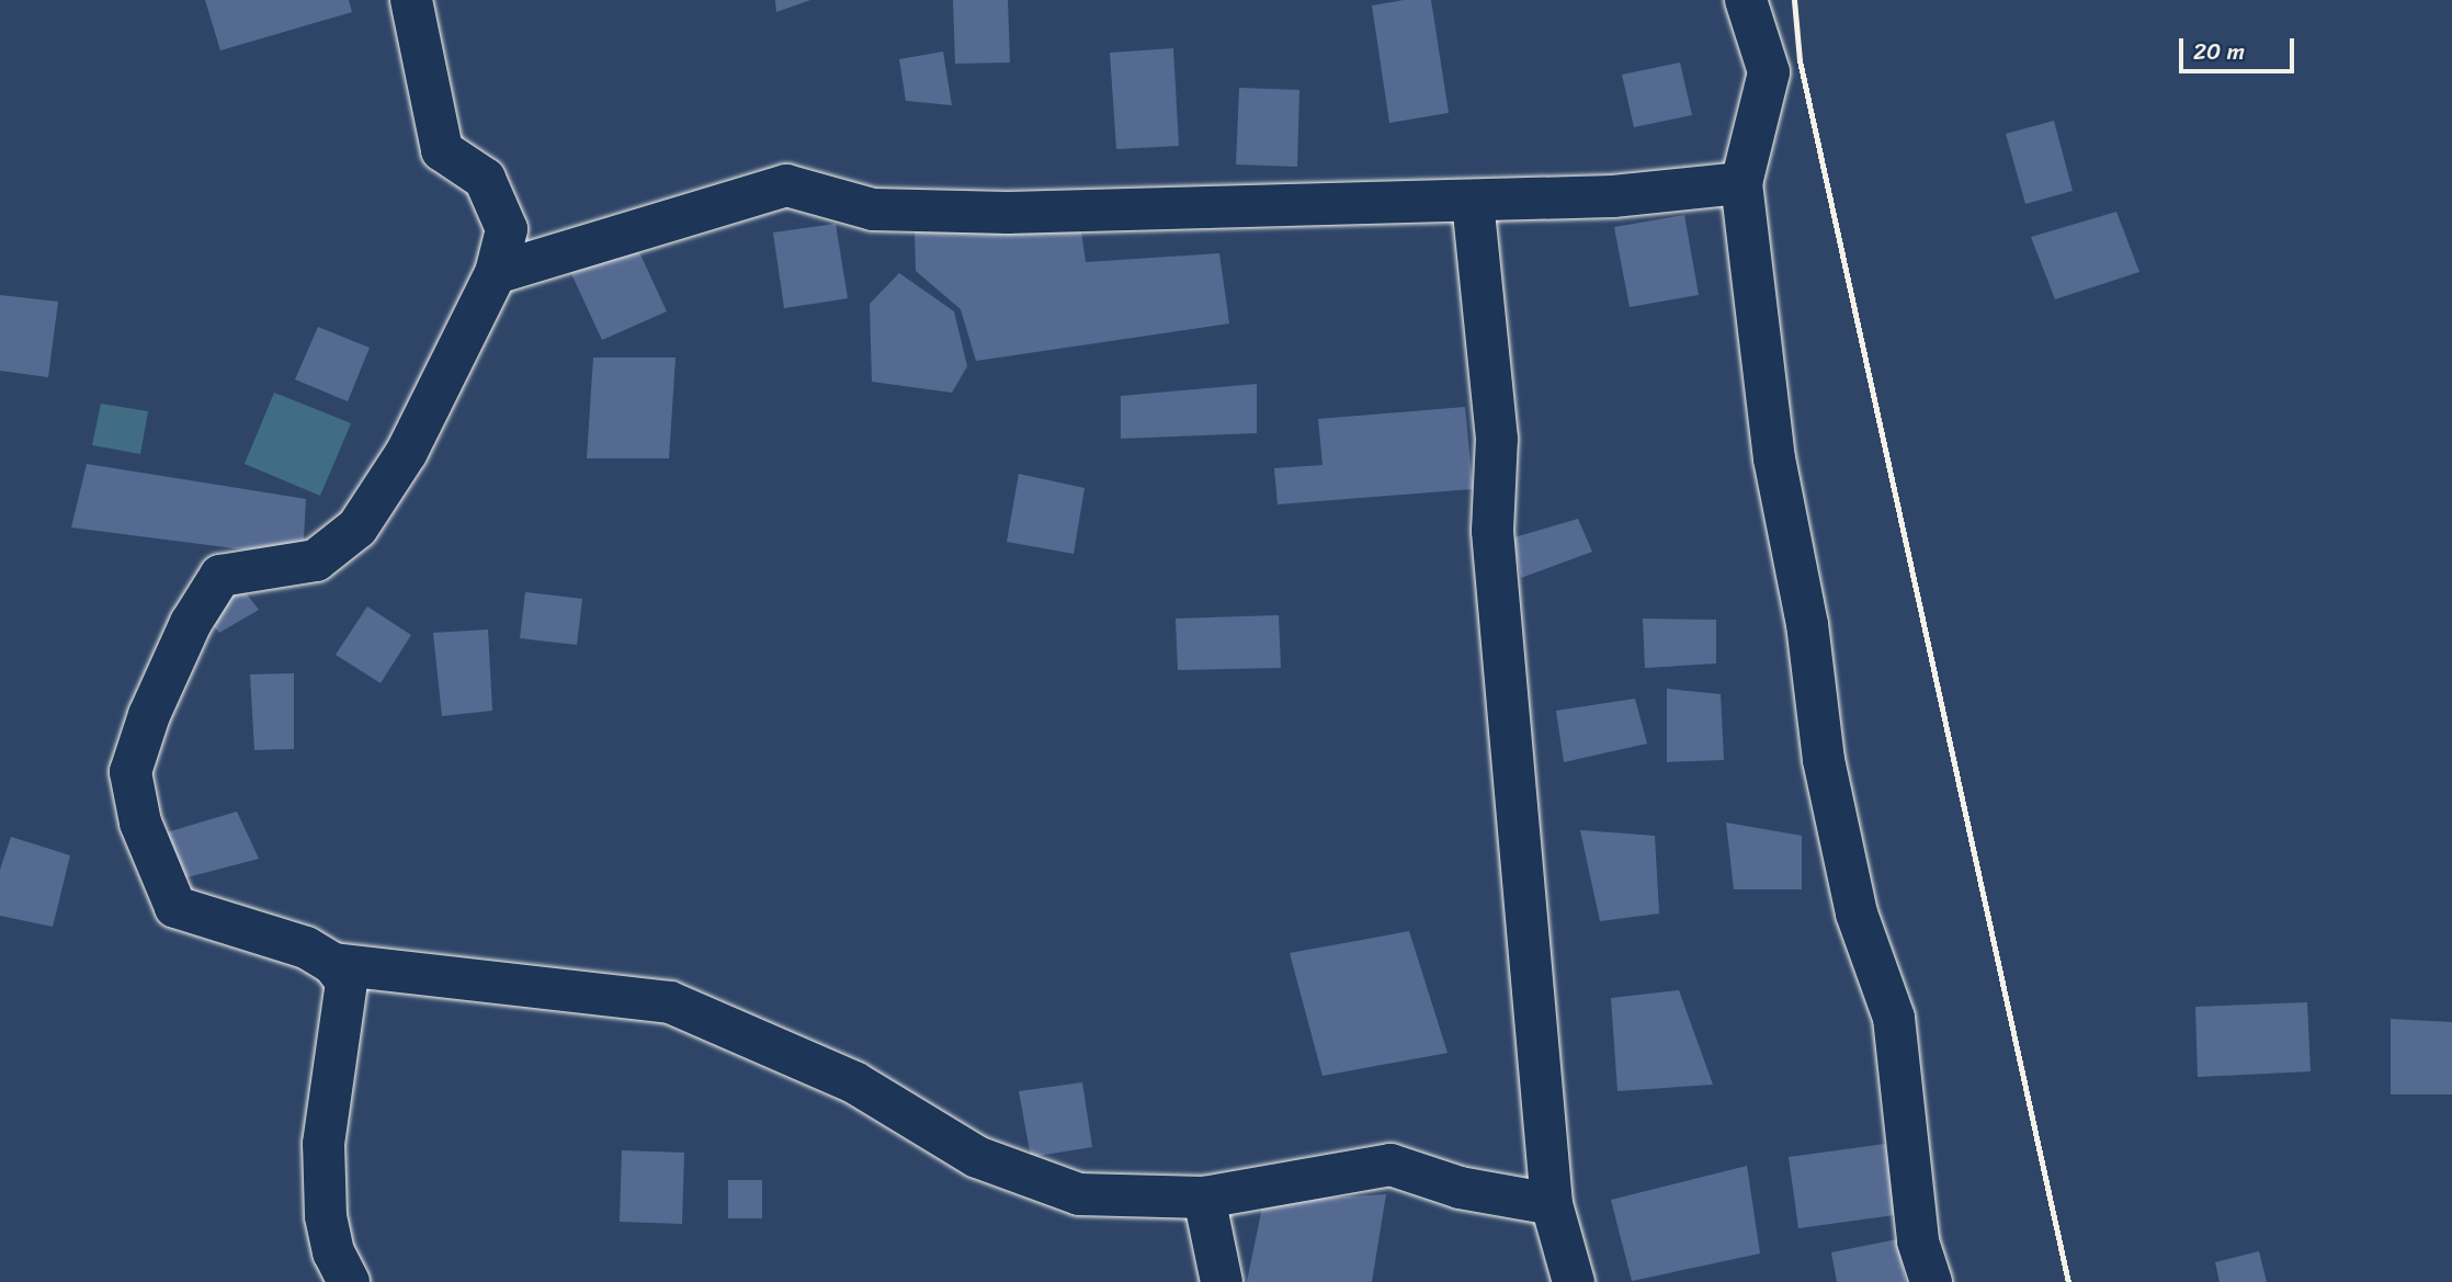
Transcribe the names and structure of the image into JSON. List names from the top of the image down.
{
  "scale_bar": "20 m"
}
